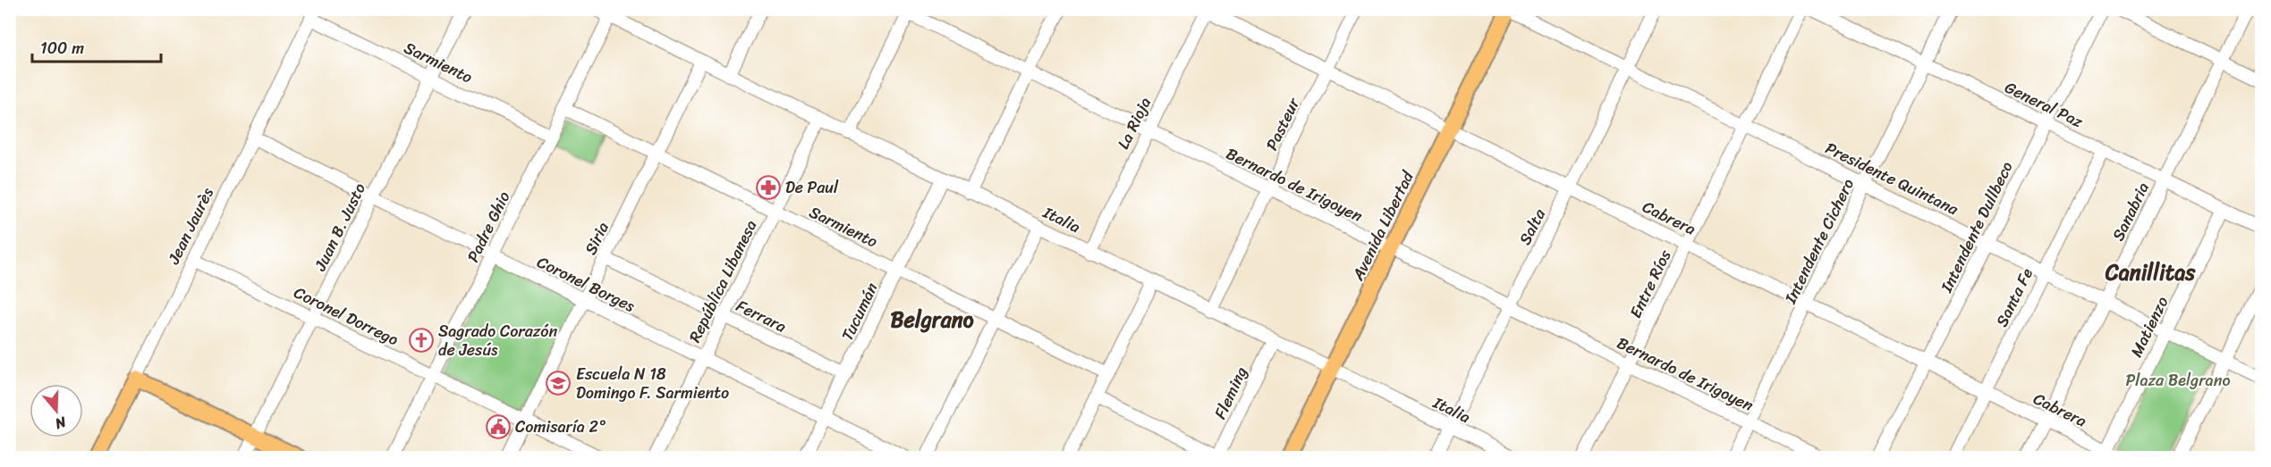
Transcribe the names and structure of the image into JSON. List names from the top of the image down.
{
  "streets": {
    "main road": ["Jean Jaurès", "Avenida Libertad"],
    "street": [
      "Sarmiento",
      "General Paz",
      "La Rioja",
      "Pasteur",
      "Presidente Quintana",
      "Bernardo de Irigoyen",
      "Sanabria",
      "Cabrera",
      "Italia",
      "Juan B. Justo",
      "Padre Ghio",
      "Salta",
      "Intendente Dullbeco",
      "Siria",
      "Intendente Cichero",
      "República Libanesa",
      "Coronel Borges",
      "Entre Ríos",
      "Santa Fe",
      "Tucumán",
      "Coronel Dorrego",
      "Ferrara",
      "Matienzo",
      "Fleming"
    ]
  },
  "crossings": [
    ["Sarmiento", "Jean Jaurès"],
    ["Sarmiento", "Juan B. Justo"],
    ["Sarmiento", "Padre Ghio"],
    ["Sarmiento", "Siria"],
    ["Sarmiento", "República Libanesa"],
    ["Sarmiento", "Tucumán"],
    ["General Paz", "Sanabria"],
    ["General Paz", "Intendente Dullbeco"],
    ["General Paz", "Intendente Cichero"],
    ["General Paz", "Santa Fe"],
    ["General Paz", "Matienzo"],
    ["La Rioja", "Bernardo de Irigoyen"],
    ["La Rioja", "Cabrera"],
    ["La Rioja", "Italia"],
    ["Pasteur", "Bernardo de Irigoyen"],
    ["Pasteur", "Cabrera"],
    ["Pasteur", "Italia"],
    ["Presidente Quintana", "Sanabria"],
    ["Presidente Quintana", "Avenida Libertad"],
    ["Presidente Quintana", "Salta"],
    ["Presidente Quintana", "Intendente Dullbeco"],
    ["Presidente Quintana", "Intendente Cichero"],
    ["Presidente Quintana", "Entre Ríos"],
    ["Presidente Quintana", "Santa Fe"],
    ["Presidente Quintana", "Matienzo"],
    ["Bernardo de Irigoyen", "Avenida Libertad"],
    ["Bernardo de Irigoyen", "Salta"],
    ["Bernardo de Irigoyen", "Intendente Cichero"],
    ["Bernardo de Irigoyen", "Entre Ríos"],
    ["Sanabria", "Cabrera"],
    ["Cabrera", "Avenida Libertad"],
    ["Cabrera", "Salta"],
    ["Cabrera", "Intendente Dullbeco"],
    ["Cabrera", "Intendente Cichero"],
    ["Cabrera", "Entre Ríos"],
    ["Cabrera", "Santa Fe"],
    ["Cabrera", "Matienzo"],
    ["Italia", "Avenida Libertad"],
    ["Italia", "Padre Ghio"],
    ["Italia", "Salta"],
    ["Italia", "Siria"],
    ["Italia", "República Libanesa"],
    ["Italia", "Tucumán"],
    ["Italia", "Fleming"],
    ["Jean Jaurès", "Coronel Borges"],
    ["Jean Jaurès", "Coronel Dorrego"],
    ["Juan B. Justo", "Coronel Borges"],
    ["Juan B. Justo", "Coronel Dorrego"],
    ["Padre Ghio", "Coronel Borges"],
    ["Padre Ghio", "Coronel Dorrego"],
    ["Siria", "Coronel Borges"],
    ["Siria", "Coronel Dorrego"],
    ["Siria", "Ferrara"],
    ["República Libanesa", "Coronel Borges"],
    ["República Libanesa", "Ferrara"],
    ["Coronel Borges", "Tucumán"],
    ["Tucumán", "Ferrara"]
  ],
  "districts": ["Canillitas", "Belgrano"],
  "parks": ["Plaza Belgrano"],
  "places": {
    "pharmacy": ["De Paul"],
    "church": ["Sagrado Corazón de Jesús"],
    "school or university": ["Escuela N 18 Domingo F. Sarmiento"],
    "public building": ["Comisaría 2°"]
  },
  "scale_bar": "100 m",
  "north": "bottom"
}
